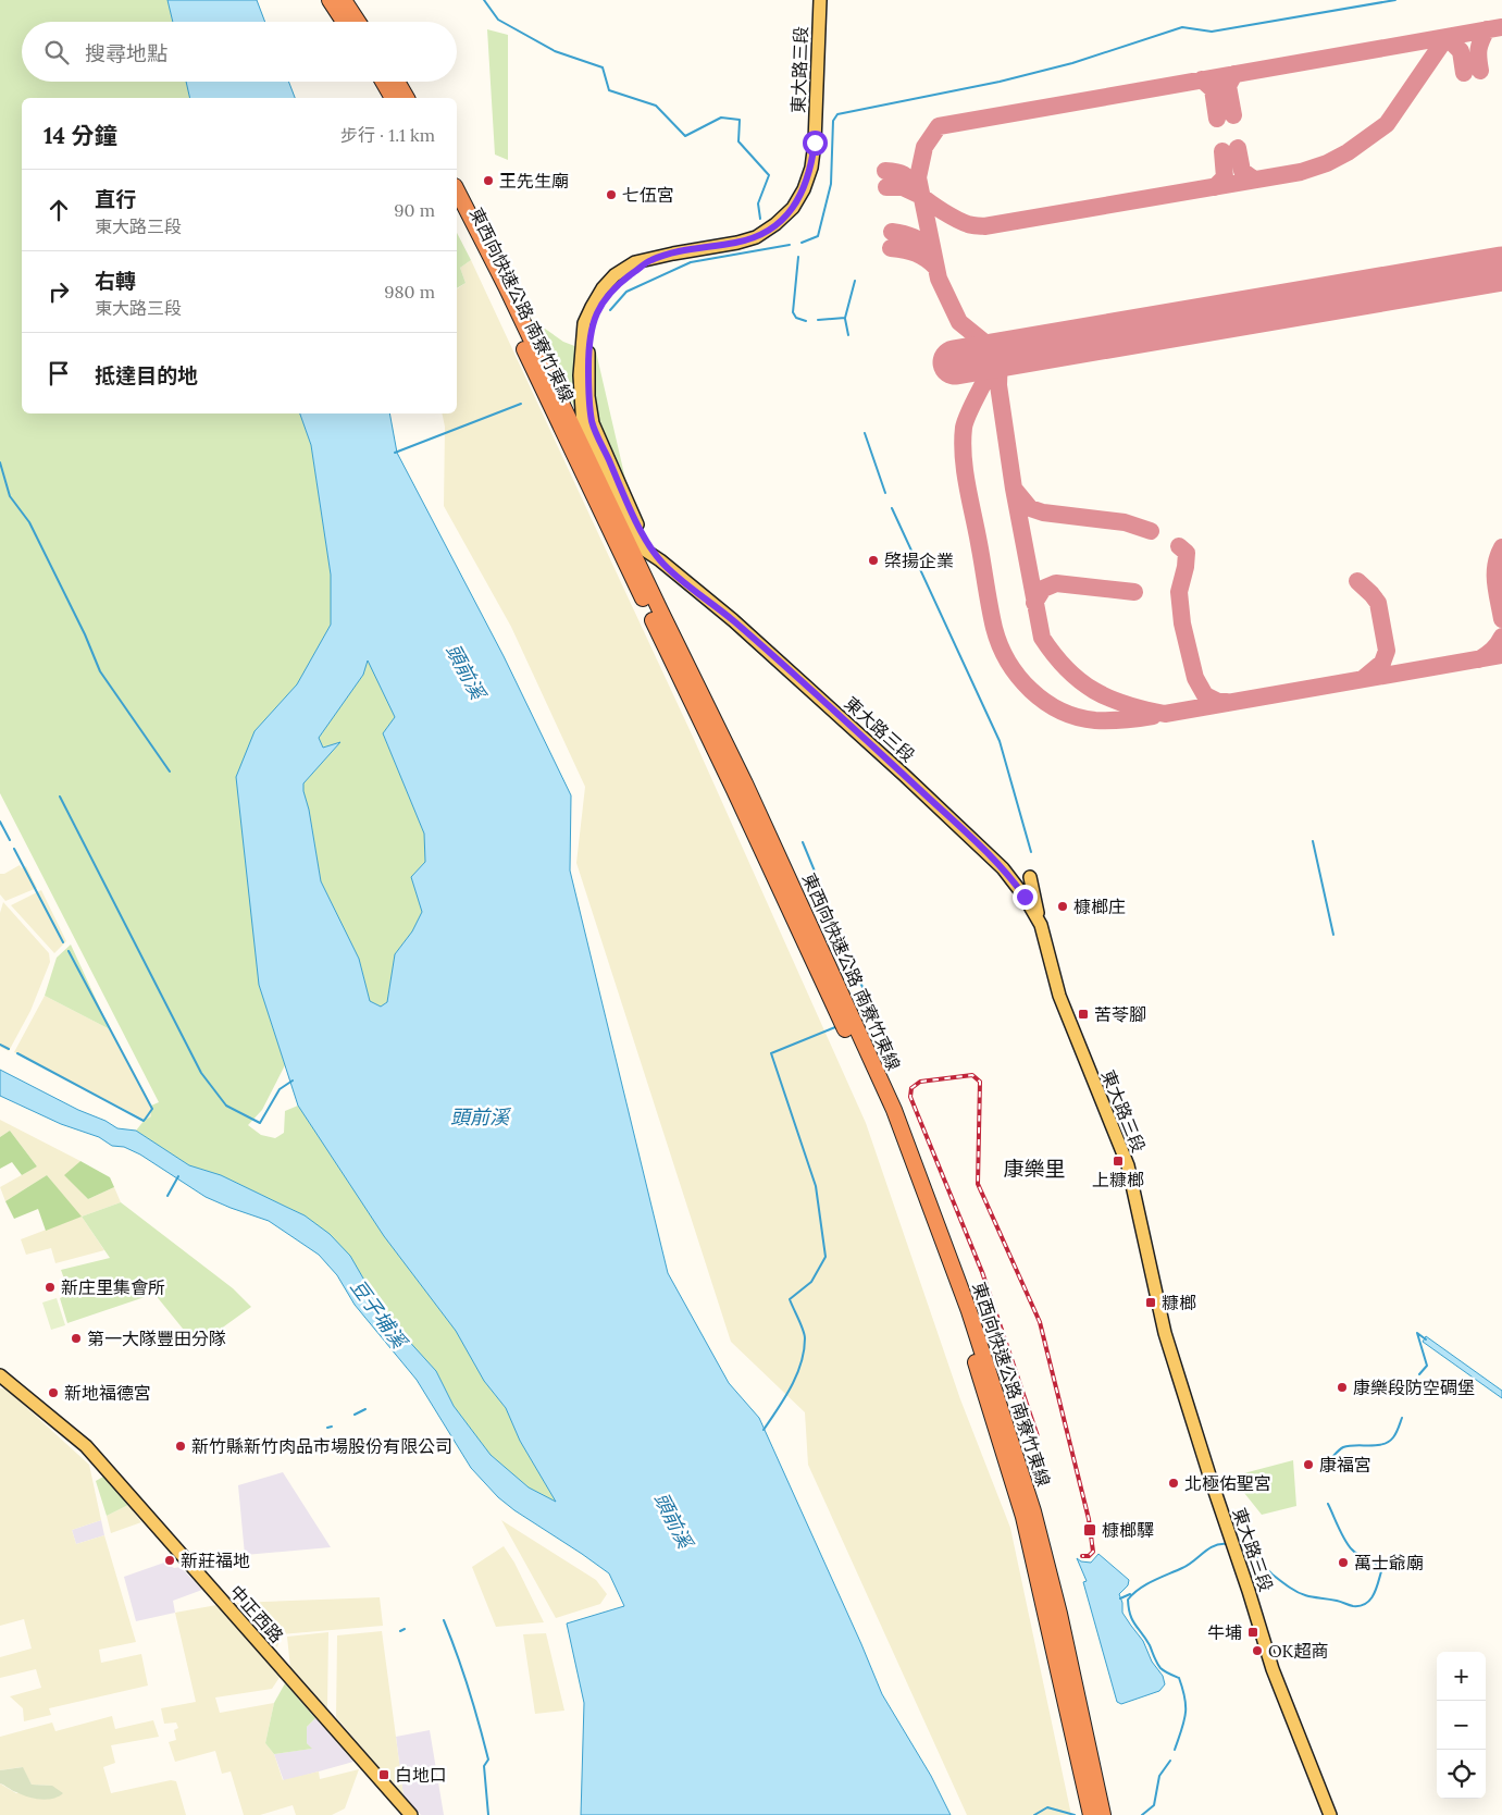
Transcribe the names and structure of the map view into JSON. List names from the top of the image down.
{
  "streets": {
    "highway": ["東西向快速公路 南寮竹東線"],
    "main road": ["東大路三段", "中正西路"]
  },
  "districts": ["康樂里"],
  "water": ["頭前溪", "豆子埔溪"],
  "places": {
    "other": [
      "王先生廟",
      "七伍宮",
      "棨揚企業",
      "槺榔庄",
      "新庄里集會所",
      "第一大隊豐田分隊",
      "康樂段防空碉堡",
      "新地福德宮",
      "新竹縣新竹肉品市場股份有限公司",
      "康福宮",
      "北極佑聖宮",
      "新莊福地",
      "萬士爺廟",
      "OK超商"
    ],
    "transit": [
      "苦苓腳",
      "上糠榔",
      "糠榔",
      "槺榔驛",
      "牛埔",
      "白地口"
    ]
  },
  "page": {
    "search": "搜尋地點",
    "heading": ["14 分鐘", "步行 · 1.1 km"],
    "list": [
      ["直行", "東大路三段", "90 m"],
      ["右轉", "東大路三段", "980 m"],
      "抵達目的地"
    ],
    "map_buttons": ["+", "−"]
  }
}
